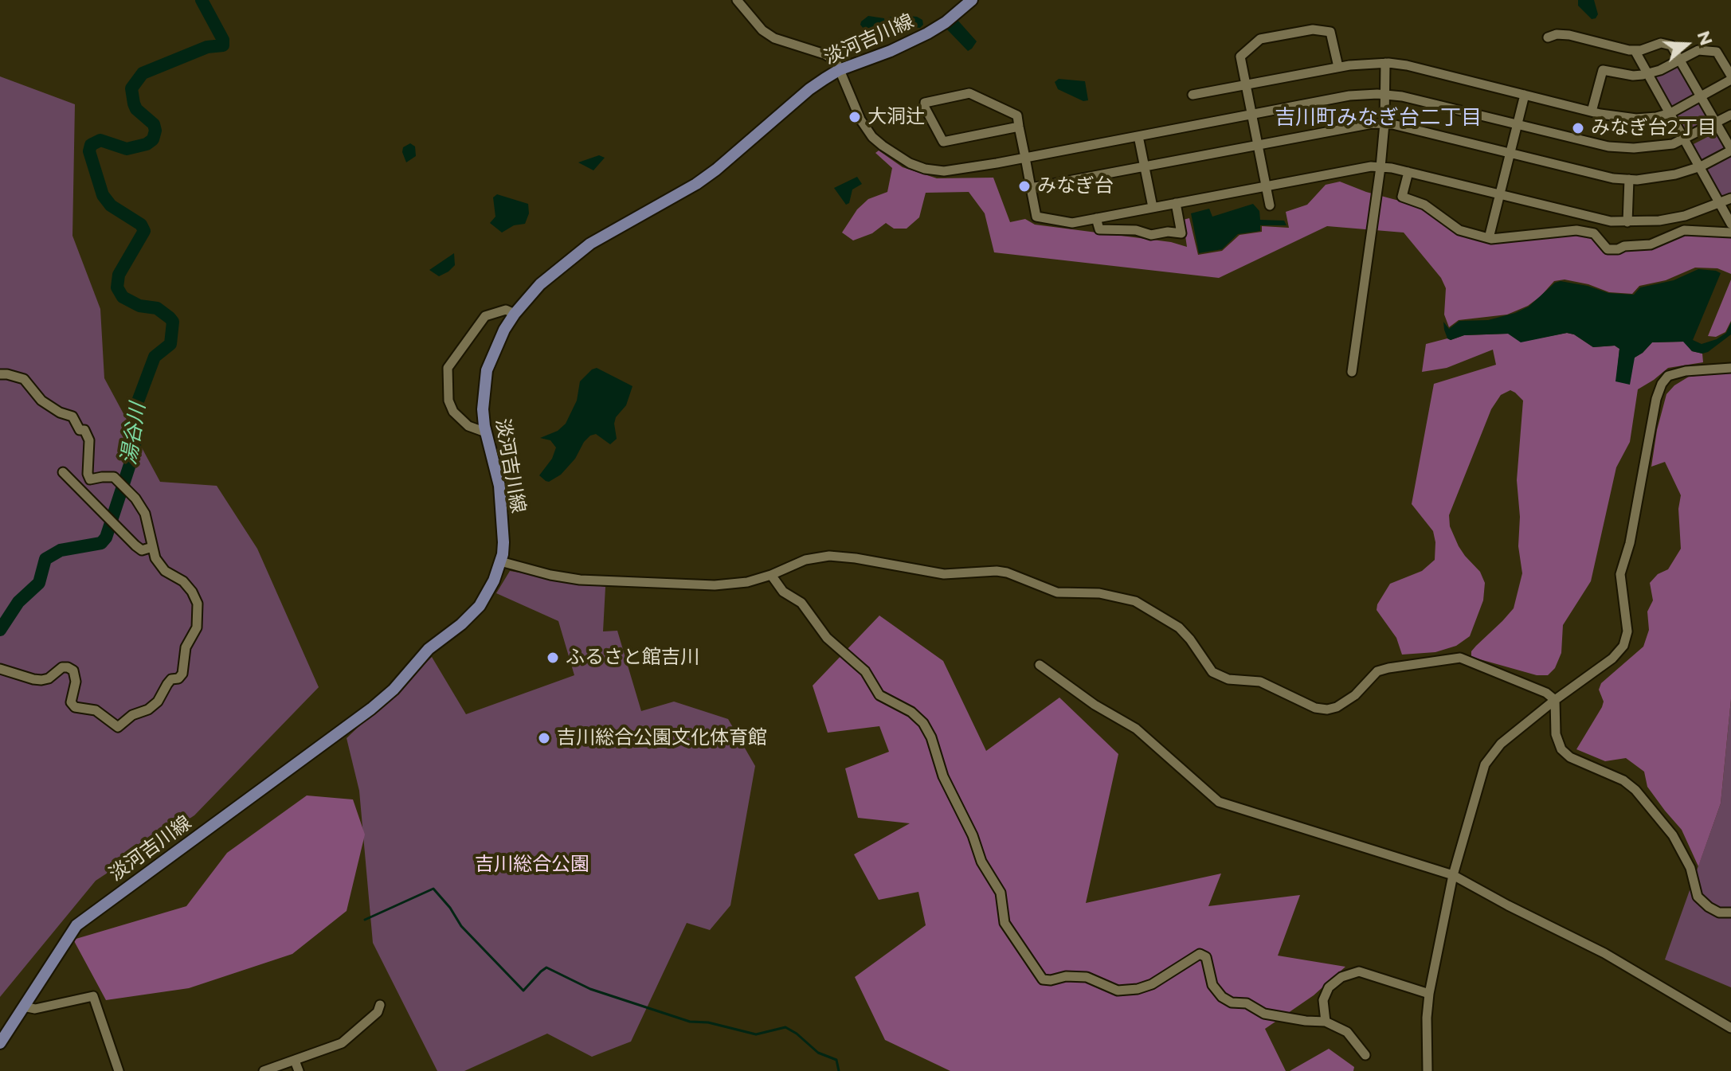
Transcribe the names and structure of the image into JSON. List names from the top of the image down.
{
  "streets": {
    "main road": ["淡河吉川線"]
  },
  "districts": ["吉川町みなぎ台二丁目"],
  "water": ["湯谷川"],
  "parks": ["吉川総合公園"],
  "places": [
    "大洞辻",
    "みなぎ台2丁目",
    "みなぎ台",
    "ふるさと館吉川",
    "吉川総合公園文化体育館"
  ],
  "north": "right"
}
